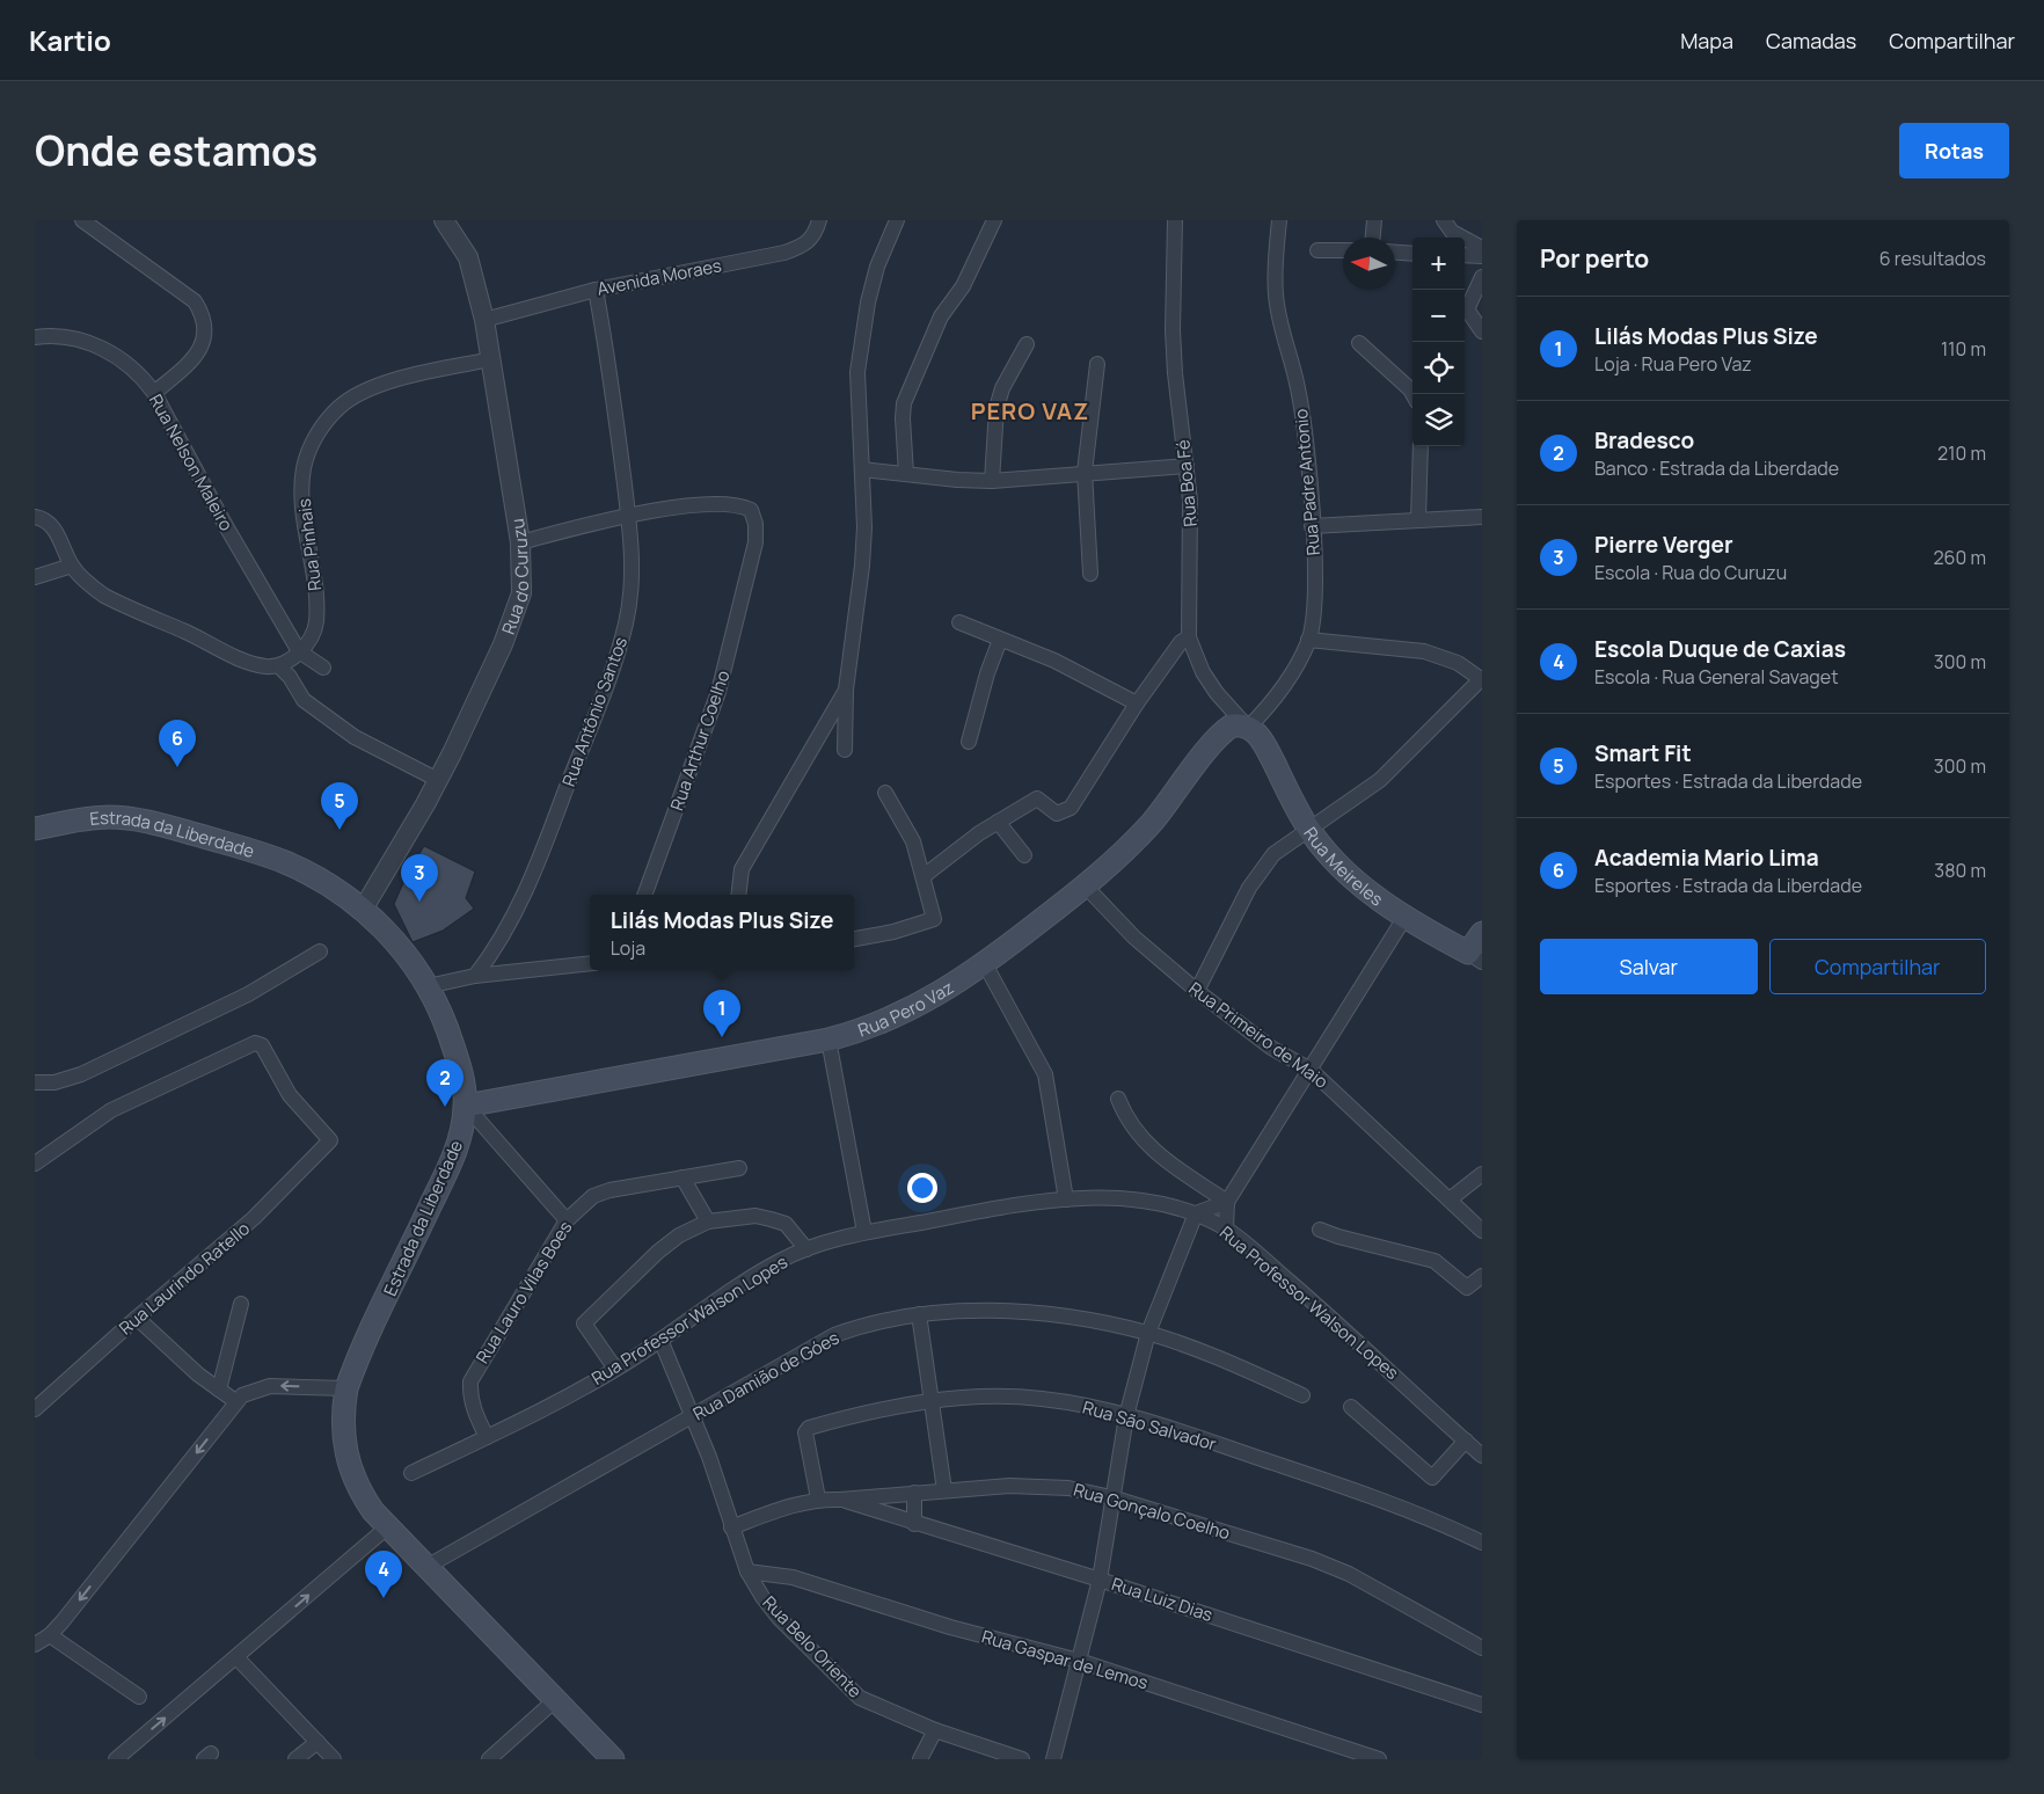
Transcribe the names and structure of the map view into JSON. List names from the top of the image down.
{
  "streets": {
    "main road": ["Estrada da Liberdade", "Rua Meireles", "Rua Pero Vaz"],
    "street": [
      "Avenida Moraes",
      "Rua Nelson Maleiro",
      "Rua Padre Antonio",
      "Rua Boa Fé",
      "Rua Pinhais",
      "Rua do Curuzu",
      "Rua Antônio Santos",
      "Rua Arthur Coelho",
      "Rua Primeiro de Maio",
      "Rua Laurindo Ratello",
      "Rua Lauro Vilas Boes",
      "Rua Professor Walson Lopes",
      "Rua Damião de Góes",
      "Rua São Salvador",
      "Rua Gonçalo Coelho",
      "Rua Luiz Dias",
      "Rua Belo Oriente",
      "Rua Gaspar de Lemos"
    ]
  },
  "crossings": [
    ["Avenida Moraes", "Rua do Curuzu"],
    ["Avenida Moraes", "Rua Antônio Santos"],
    ["Rua Nelson Maleiro", "Rua Pinhais"],
    ["Rua Padre Antonio", "Rua Boa Fé"],
    ["Rua Padre Antonio", "Rua Meireles"],
    ["Rua Padre Antonio", "Rua Pero Vaz"],
    ["Rua Boa Fé", "Rua Meireles"],
    ["Rua Boa Fé", "Rua Pero Vaz"],
    ["Rua Pinhais", "Rua do Curuzu"],
    ["Rua do Curuzu", "Estrada da Liberdade"],
    ["Rua Antônio Santos", "Rua Arthur Coelho"],
    ["Estrada da Liberdade", "Rua Pero Vaz"],
    ["Estrada da Liberdade", "Rua Damião de Góes"],
    ["Rua Meireles", "Rua Pero Vaz"],
    ["Rua Pero Vaz", "Rua Primeiro de Maio"],
    ["Rua Lauro Vilas Boes", "Rua Professor Walson Lopes"],
    ["Rua Professor Walson Lopes", "Rua Belo Oriente"],
    ["Rua Damião de Góes", "Rua Belo Oriente"],
    ["Rua São Salvador", "Rua Gonçalo Coelho"],
    ["Rua Gonçalo Coelho", "Rua Luiz Dias"],
    ["Rua Gonçalo Coelho", "Rua Belo Oriente"],
    ["Rua Belo Oriente", "Rua Gaspar de Lemos"]
  ],
  "districts": ["PERO VAZ"],
  "north": "left",
  "page": {
    "header": "Kartio",
    "nav": ["Mapa", "Camadas", "Compartilhar"],
    "title": "Onde estamos",
    "buttons": [
      "Rotas",
      ["Salvar", "Compartilhar"]
    ],
    "heading": ["Por perto", "6 resultados"],
    "map_buttons": ["+", "−"],
    "list": [
      {
        "mark": "1",
        "name": "Lilás Modas Plus Size",
        "note": "Loja · Rua Pero Vaz",
        "value": "110 m"
      },
      {
        "mark": "2",
        "name": "Bradesco",
        "note": "Banco · Estrada da Liberdade",
        "value": "210 m"
      },
      {
        "mark": "3",
        "name": "Pierre Verger",
        "note": "Escola · Rua do Curuzu",
        "value": "260 m"
      },
      {
        "mark": "4",
        "name": "Escola Duque de Caxias",
        "note": "Escola · Rua General Savaget",
        "value": "300 m"
      },
      {
        "mark": "5",
        "name": "Smart Fit",
        "note": "Esportes · Estrada da Liberdade",
        "value": "300 m"
      },
      {
        "mark": "6",
        "name": "Academia Mario Lima",
        "note": "Esportes · Estrada da Liberdade",
        "value": "380 m"
      }
    ],
    "pins": [
      "6",
      "5",
      "3",
      "1",
      "2",
      "4"
    ],
    "popup": ["Lilás Modas Plus Size", "Loja"]
  }
}
